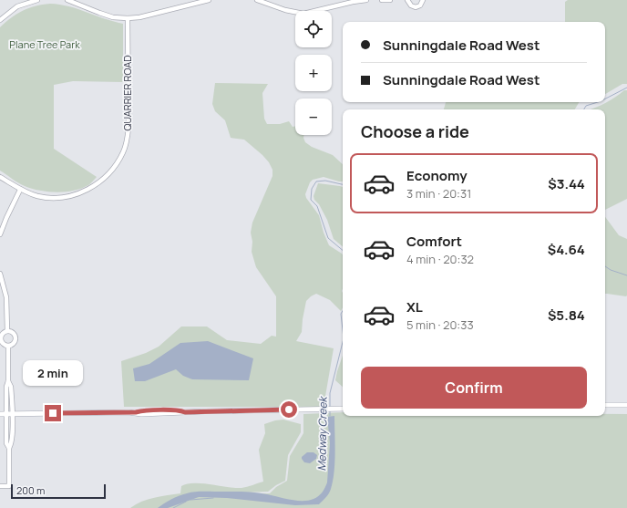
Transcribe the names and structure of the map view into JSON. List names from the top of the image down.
{
  "streets": {
    "street": ["QUARRIER ROAD"]
  },
  "water": ["Medway Creek"],
  "parks": ["Plane Tree Park"],
  "scale_bar": "200 m",
  "page": {
    "map_buttons": ["+", "−"],
    "banner": ["Sunningdale Road West", "Sunningdale Road West"],
    "heading": "Choose a ride",
    "list": [
      {
        "name": "Economy",
        "note": "3 min · 20:31",
        "value": "$3.44"
      },
      {
        "name": "Comfort",
        "note": "4 min · 20:32",
        "value": "$4.64"
      },
      {
        "name": "XL",
        "note": "5 min · 20:33",
        "value": "$5.84"
      }
    ],
    "buttons": "Confirm",
    "bubble": "2 min",
    "scale": "200 m"
  }
}
